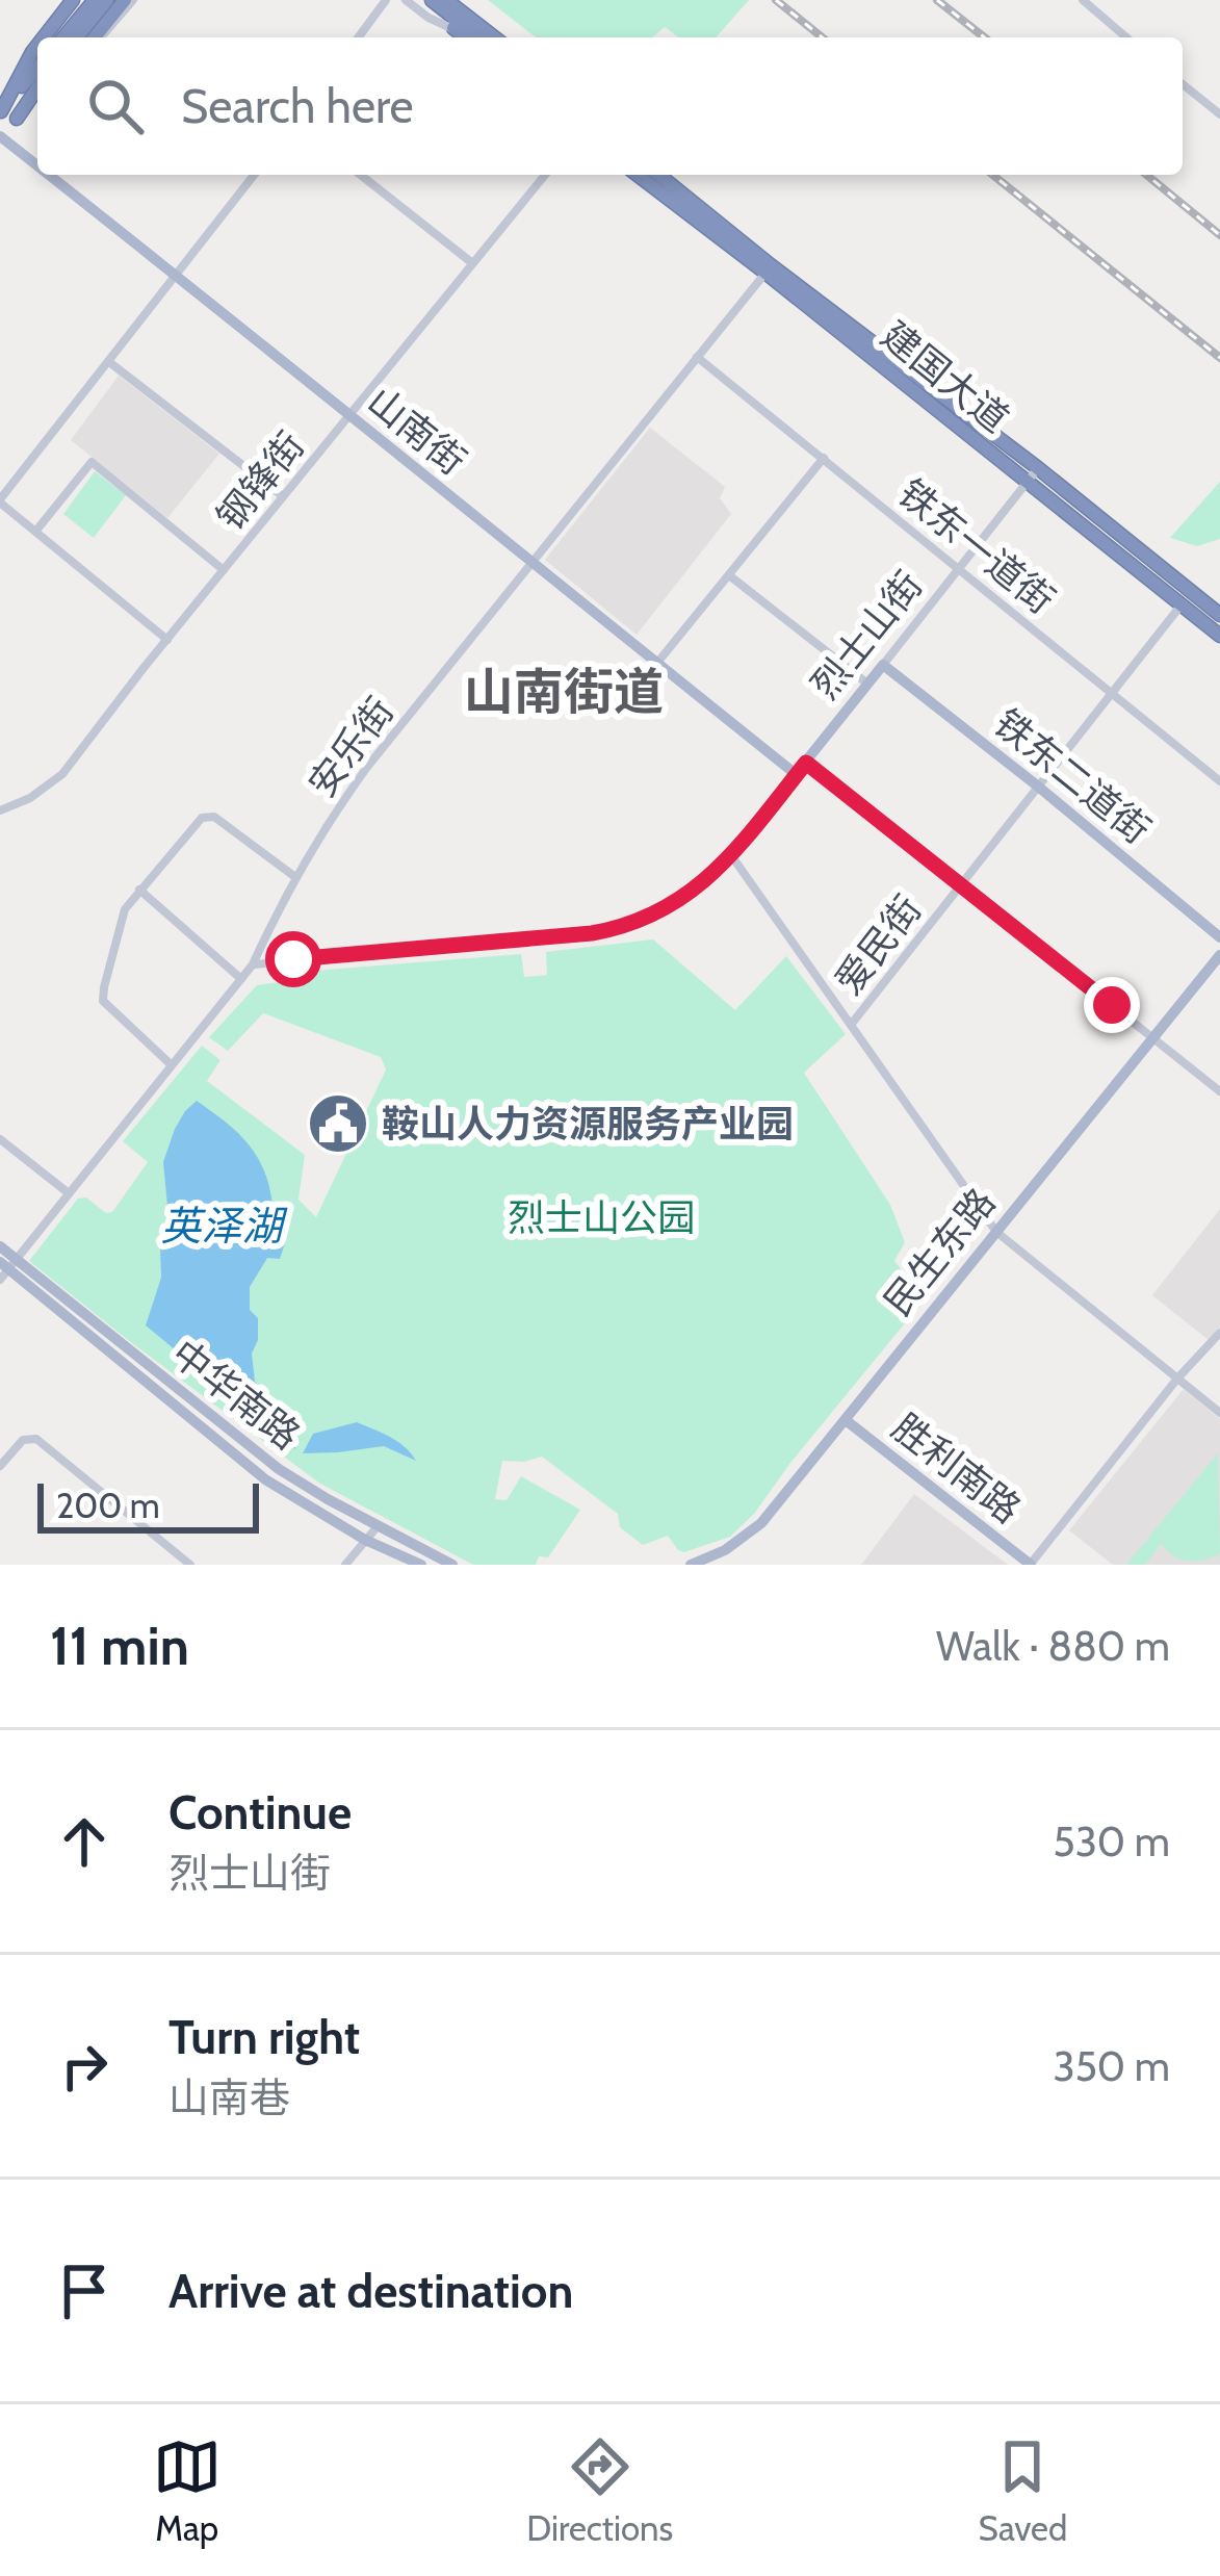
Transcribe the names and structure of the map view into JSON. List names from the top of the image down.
{
  "streets": {
    "highway": ["建国大道"],
    "main road": [
      "山南街",
      "烈士山街",
      "铁东二道街",
      "民生东路",
      "中华南路",
      "胜利南路"
    ],
    "street": [
      "钢锋街",
      "铁东一道街",
      "安乐街",
      "爱民街"
    ]
  },
  "crossings": [
    ["建国大道", "烈士山街"],
    ["建国大道", "安乐街"],
    ["建国大道", "爱民街"],
    ["山南街", "钢锋街"],
    ["山南街", "烈士山街"],
    ["山南街", "安乐街"],
    ["铁东一道街", "烈士山街"],
    ["铁东一道街", "安乐街"],
    ["铁东一道街", "爱民街"],
    ["烈士山街", "安乐街"],
    ["烈士山街", "铁东二道街"],
    ["安乐街", "中华南路"],
    ["铁东二道街", "爱民街"],
    ["民生东路", "胜利南路"]
  ],
  "districts": ["山南街道"],
  "water": ["英泽湖"],
  "parks": ["烈士山公园"],
  "places": {
    "public building": ["鞍山人力资源服务产业园"]
  },
  "scale_bar": "200 m",
  "page": {
    "search": "Search here",
    "scale": "200 m",
    "heading": ["11 min", "Walk · 880 m"],
    "list": [
      ["Continue", "烈士山街", "530 m"],
      ["Turn right", "山南巷", "350 m"],
      "Arrive at destination"
    ],
    "nav": ["Map", "Directions", "Saved"]
  }
}
